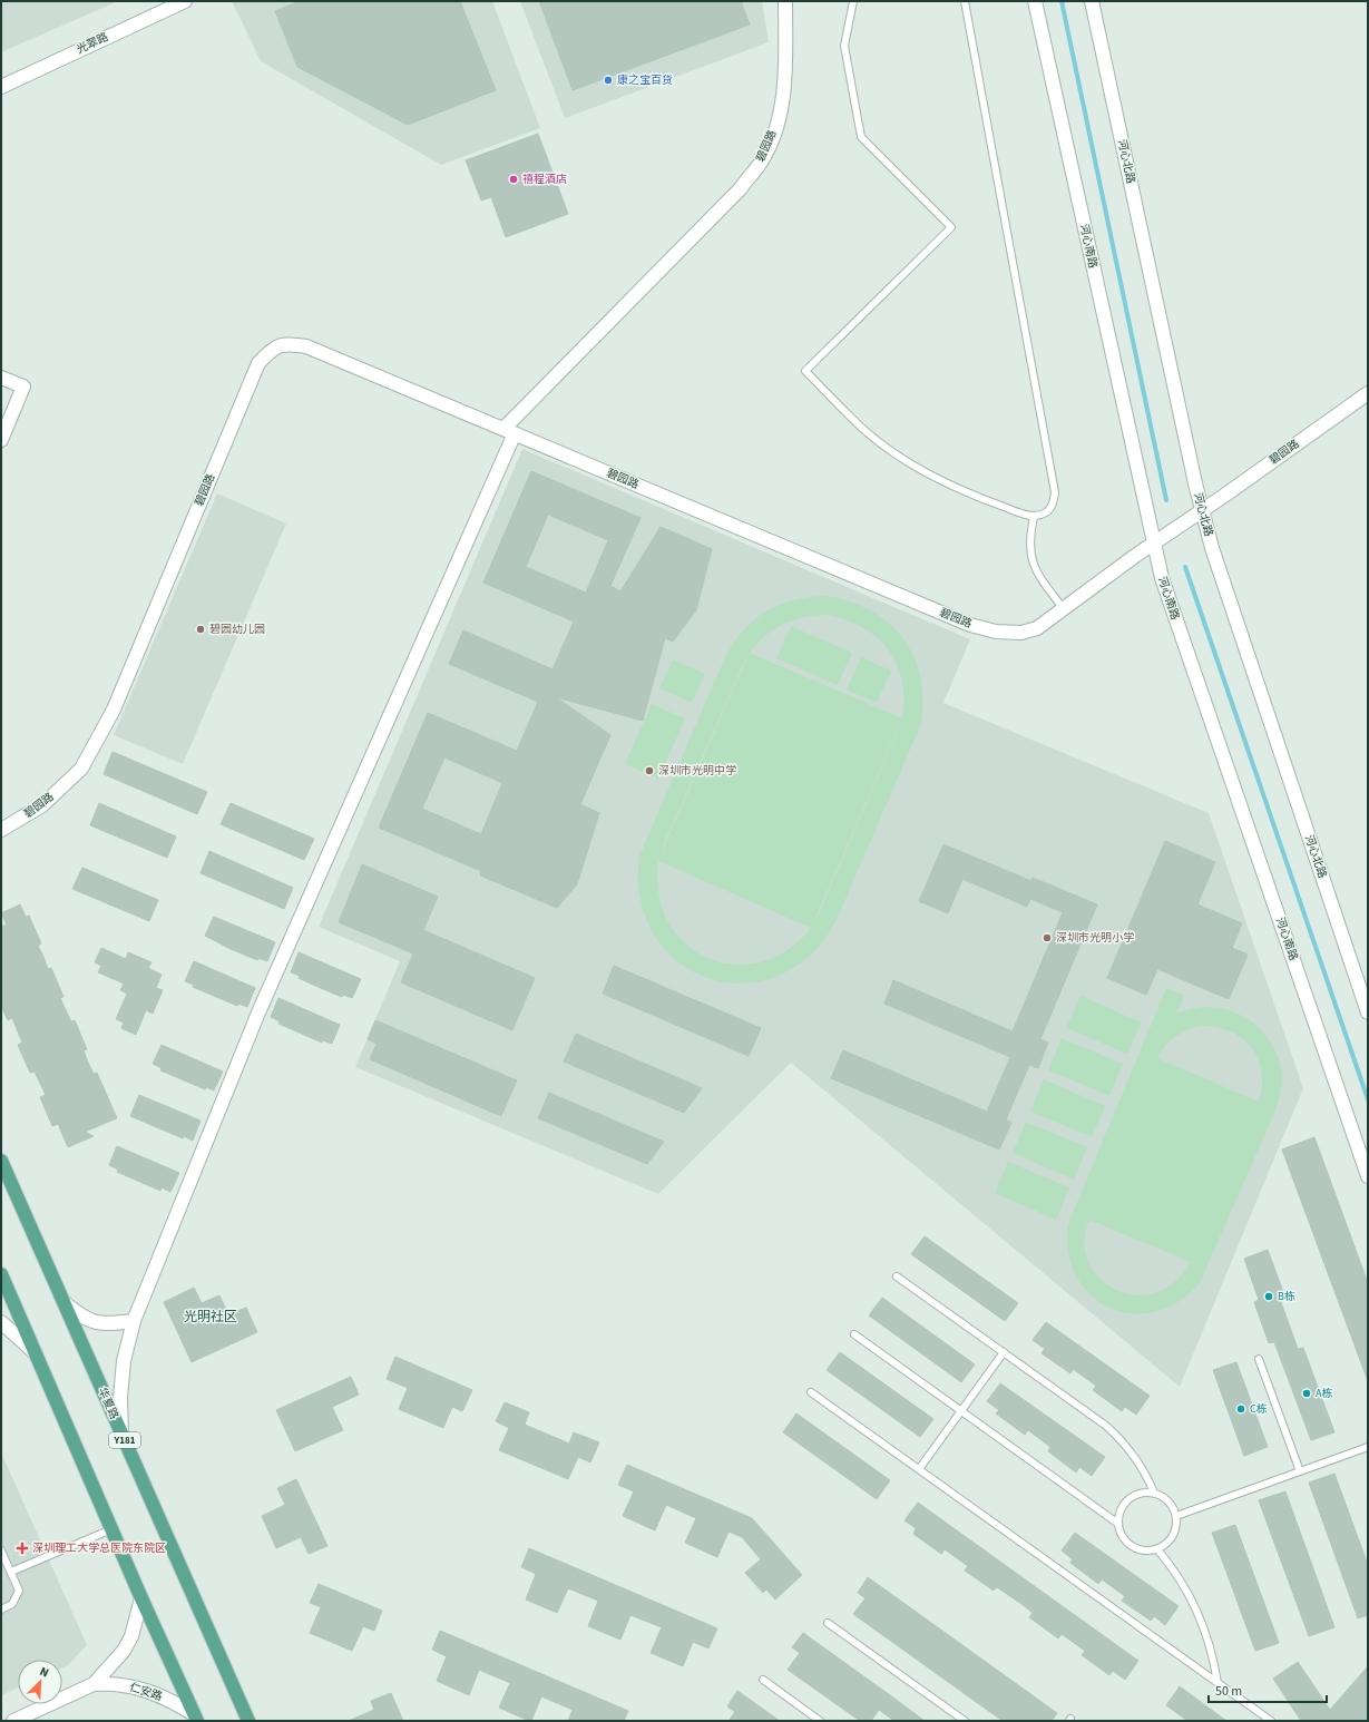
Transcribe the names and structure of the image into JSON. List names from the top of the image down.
{
  "streets": {
    "main road": ["华夏路", "Y181"],
    "street": [
      "光翠路",
      "碧园路",
      "河心北路",
      "河心南路",
      "仁安路"
    ]
  },
  "crossings": [
    ["碧园路", "河心北路"],
    ["碧园路", "河心南路"]
  ],
  "districts": ["光明社区"],
  "places": {
    "other": [
      "康之宝百货",
      "禧程酒店",
      "碧园幼儿园",
      "深圳市光明中学",
      "深圳市光明小学",
      "B栋",
      "A栋",
      "C栋"
    ],
    "health": ["深圳理工大学总医院东院区"]
  },
  "scale_bar": "50 m",
  "north": "top right"
}
